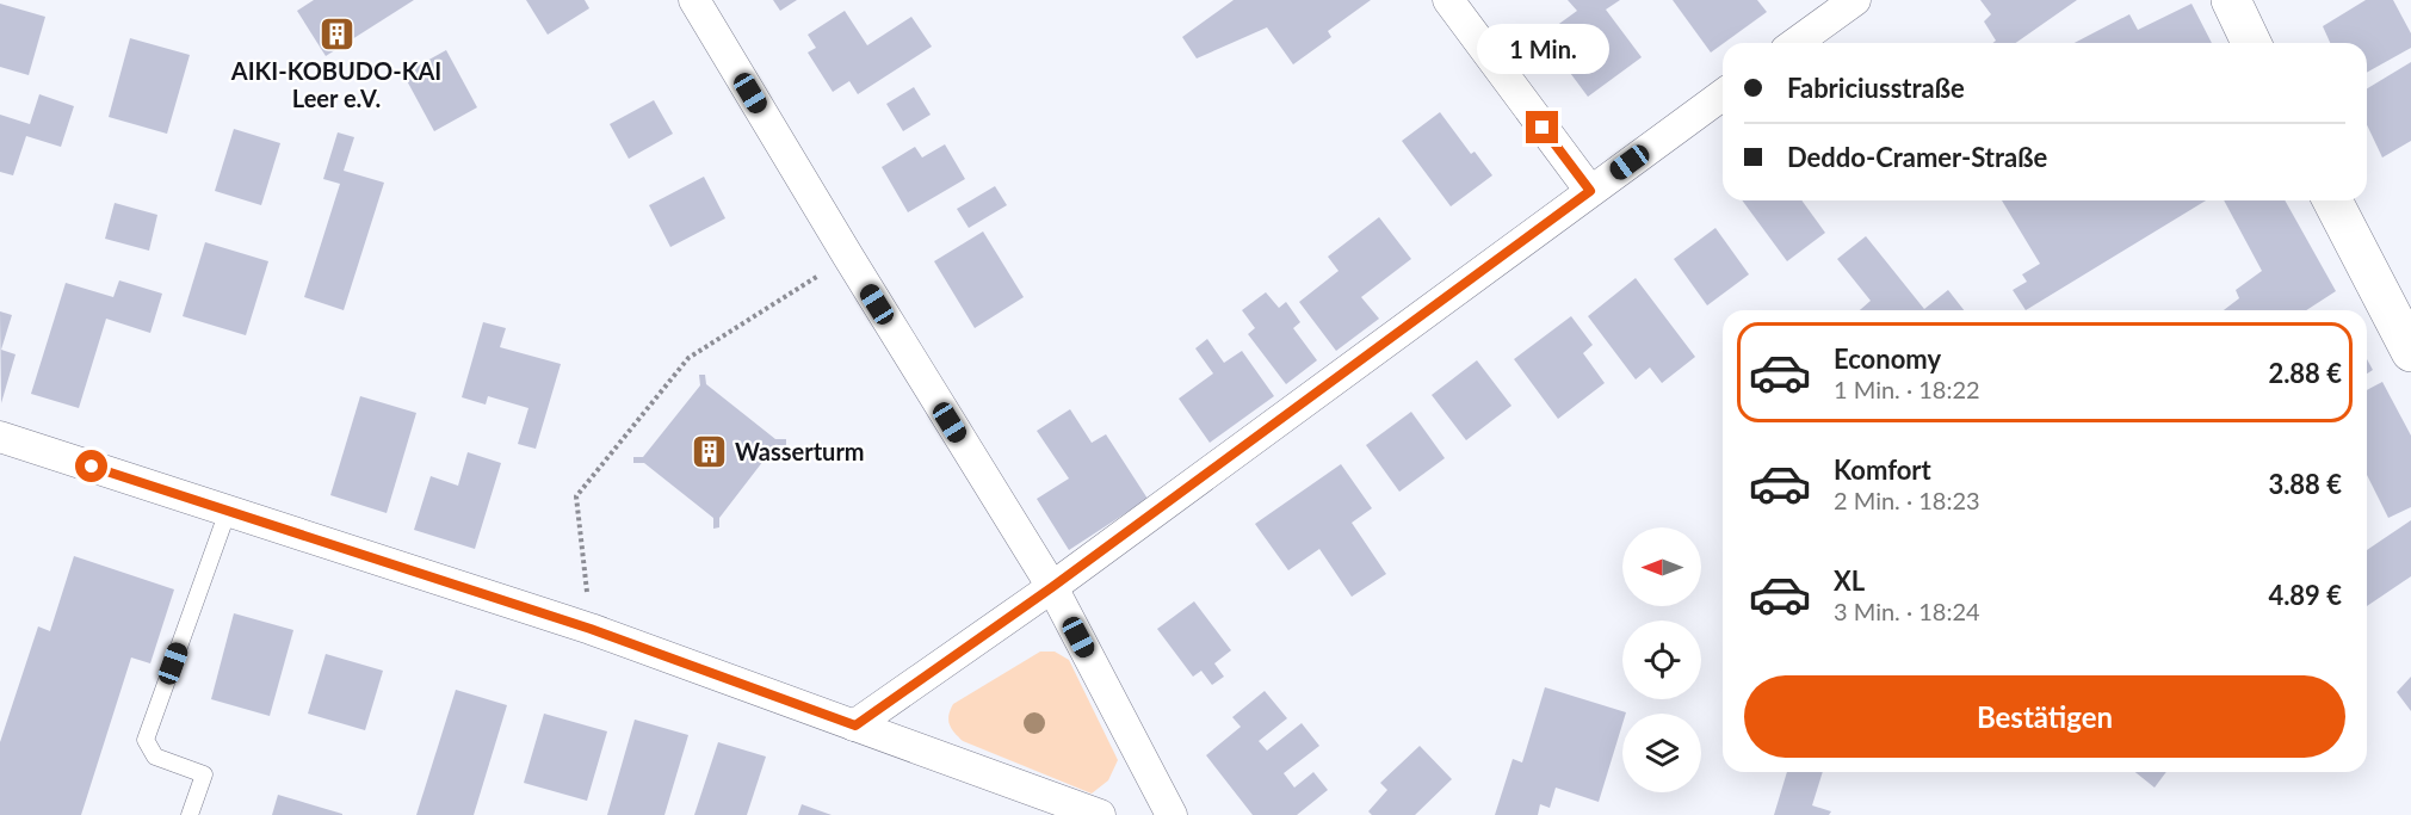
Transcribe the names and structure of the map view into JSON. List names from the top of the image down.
{
  "places": {
    "building": ["AIKI-KOBUDO-KAI Leer e.V.", "Wasserturm"]
  },
  "north": "left",
  "page": {
    "bubble": "1 Min.",
    "banner": ["Fabriciusstraße", "Deddo-Cramer-Straße"],
    "list": [
      {
        "name": "Economy",
        "note": "1 Min. · 18:22",
        "value": "2.88 €"
      },
      {
        "name": "Komfort",
        "note": "2 Min. · 18:23",
        "value": "3.88 €"
      },
      {
        "name": "XL",
        "note": "3 Min. · 18:24",
        "value": "4.89 €"
      }
    ],
    "buttons": "Bestätigen"
  }
}
